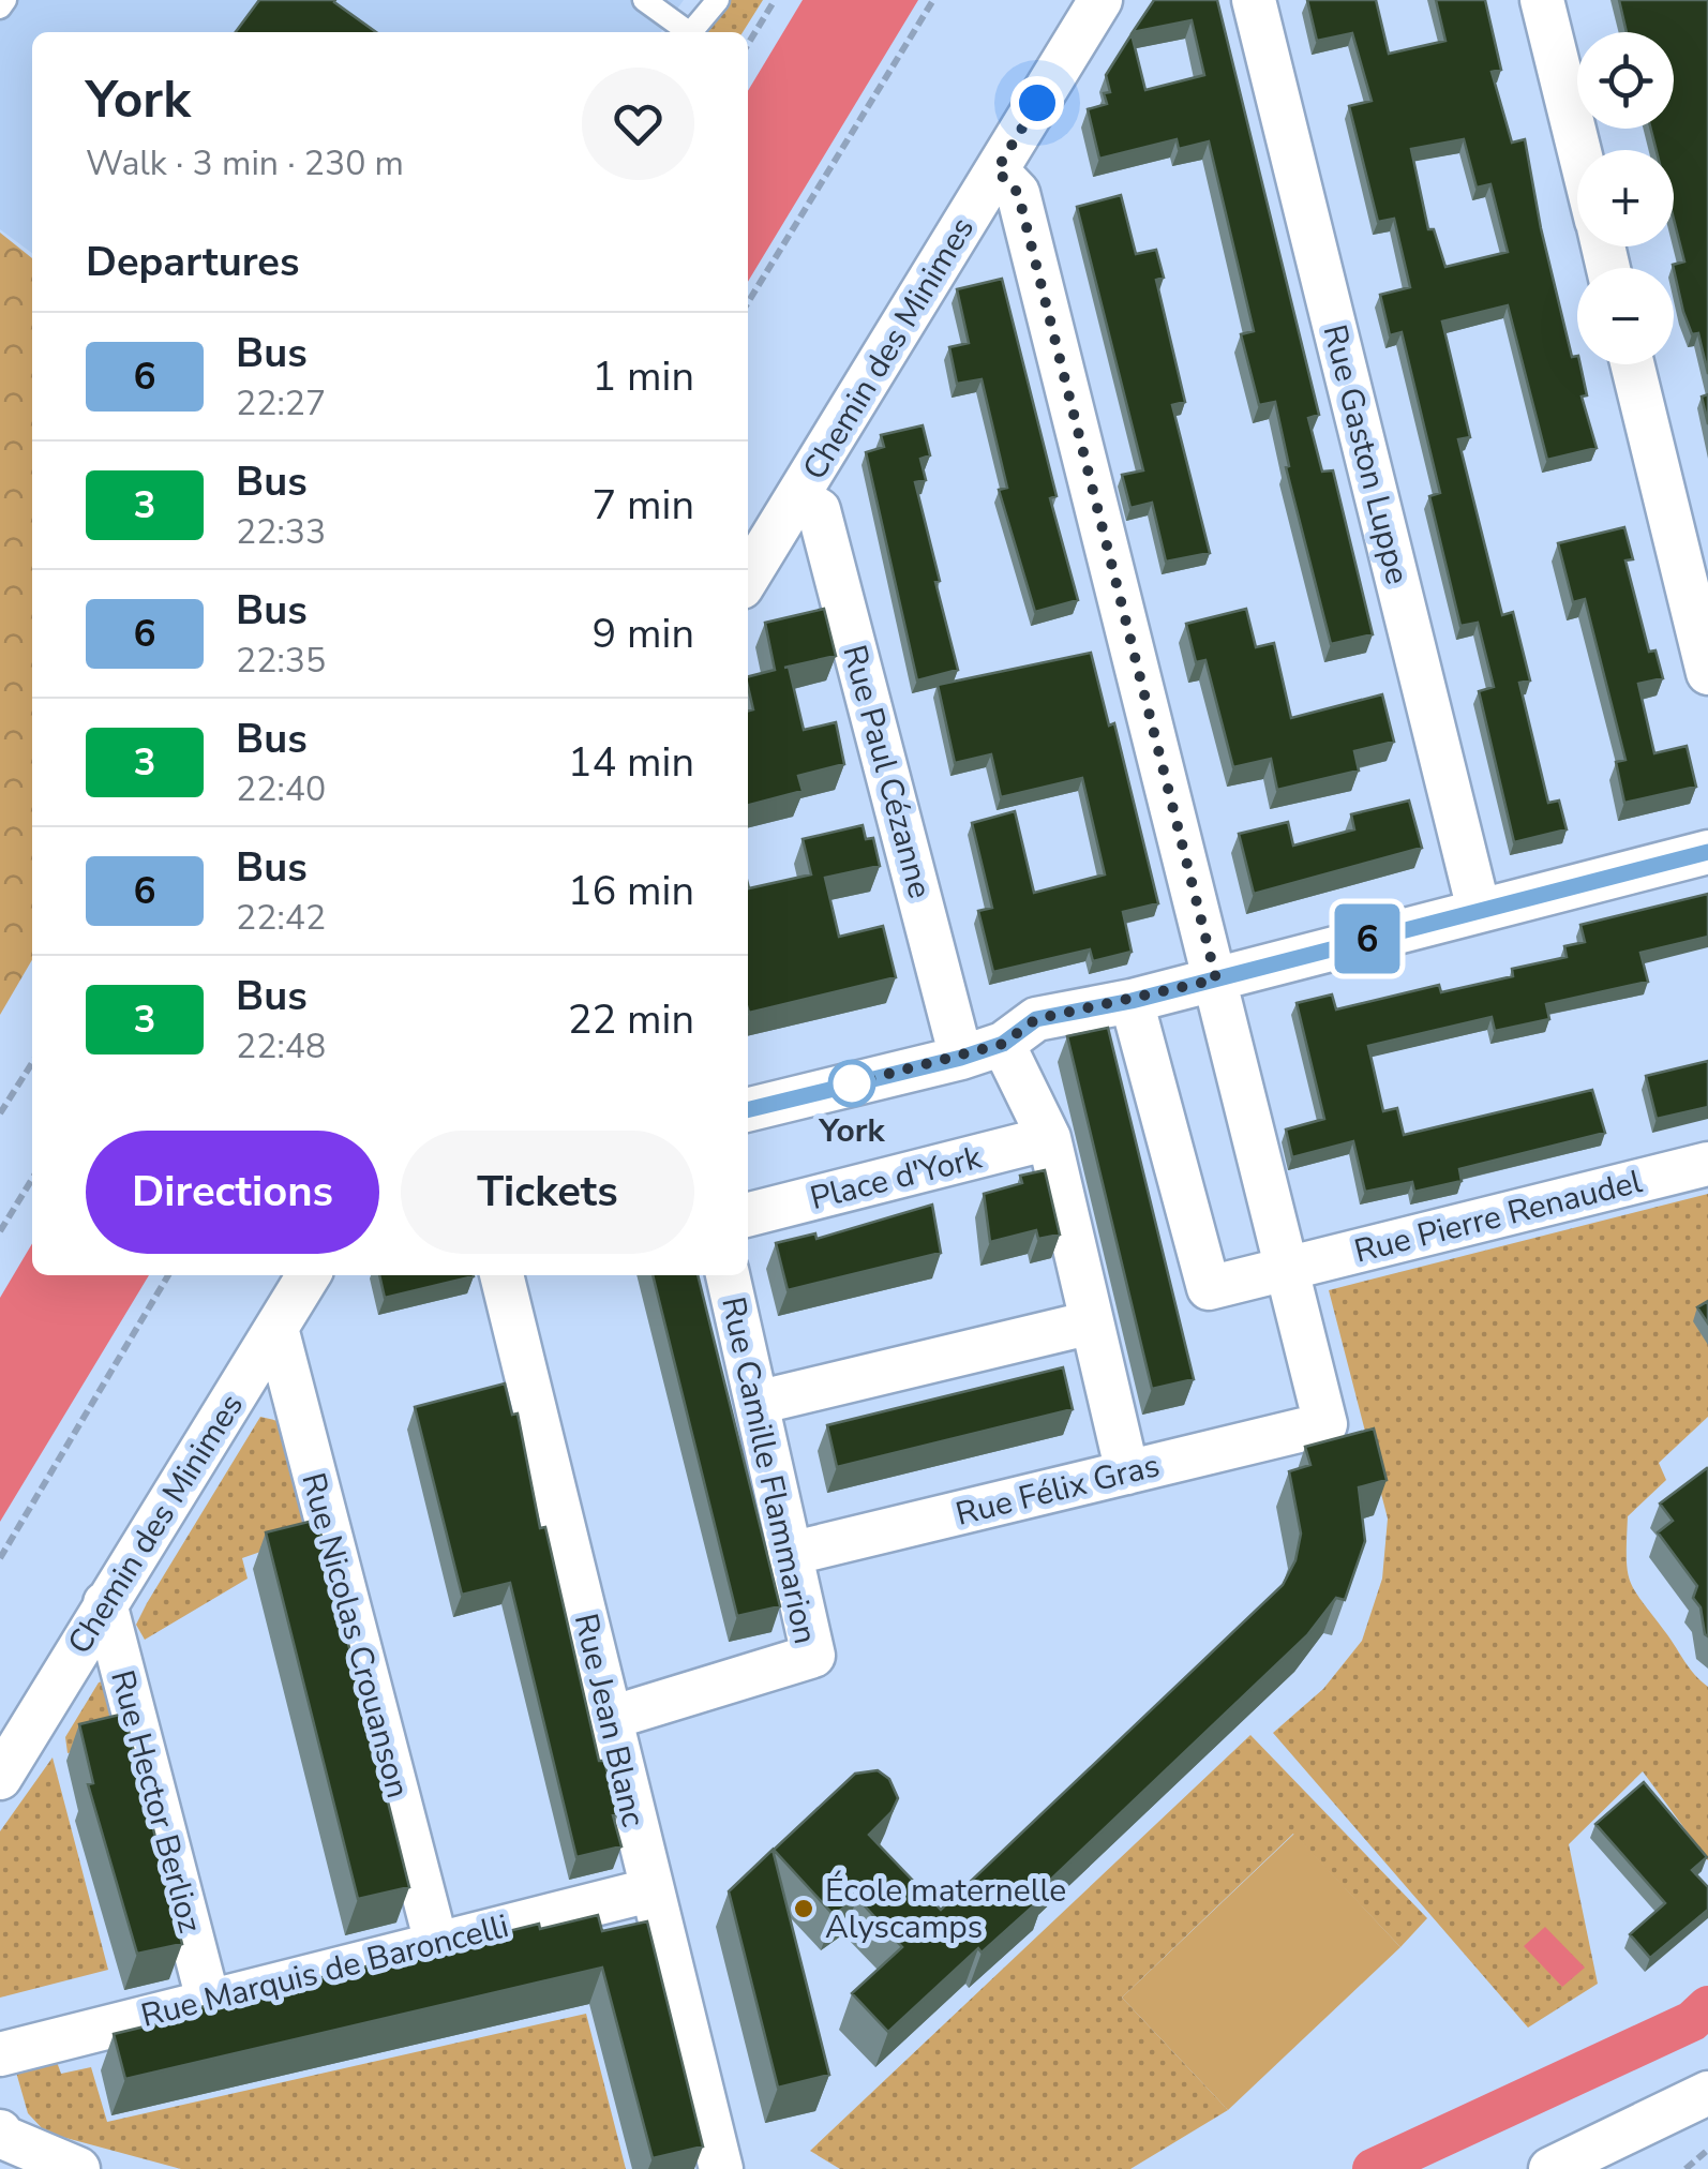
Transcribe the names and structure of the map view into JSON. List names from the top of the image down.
{
  "streets": {
    "street": [
      "Chemin des Minimes",
      "Rue Gaston Luppe",
      "Rue Paul Cézanne",
      "Place d'York",
      "Rue Pierre Renaudel",
      "Rue Camille Flammarion",
      "Rue Félix Gras",
      "Rue Nicolas Crouanson",
      "Rue Jean Blanc",
      "Rue Hector Berlioz",
      "Rue Marquis de Baroncelli"
    ]
  },
  "crossings": [
    ["Chemin des Minimes", "Rue Paul Cézanne"],
    ["Chemin des Minimes", "Rue Nicolas Crouanson"],
    ["Chemin des Minimes", "Rue Hector Berlioz"],
    ["Rue Pierre Renaudel", "Rue Félix Gras"],
    ["Rue Camille Flammarion", "Rue Félix Gras"],
    ["Rue Camille Flammarion", "Rue Jean Blanc"],
    ["Rue Nicolas Crouanson", "Rue Marquis de Baroncelli"],
    ["Rue Jean Blanc", "Rue Marquis de Baroncelli"],
    ["Rue Hector Berlioz", "Rue Marquis de Baroncelli"]
  ],
  "places": ["York", "École maternelle Alyscamps"],
  "lines": ["bus line 6"],
  "page": {
    "on_map": "6",
    "map_buttons": ["+", "−"],
    "heading": [
      ["York", "Walk · 3 min · 230 m"],
      "Departures"
    ],
    "list": [
      {
        "mark": "6",
        "name": "Bus",
        "note": "22:27",
        "value": "1 min"
      },
      {
        "mark": "3",
        "name": "Bus",
        "note": "22:33",
        "value": "7 min"
      },
      {
        "mark": "6",
        "name": "Bus",
        "note": "22:35",
        "value": "9 min"
      },
      {
        "mark": "3",
        "name": "Bus",
        "note": "22:40",
        "value": "14 min"
      },
      {
        "mark": "6",
        "name": "Bus",
        "note": "22:42",
        "value": "16 min"
      },
      {
        "mark": "3",
        "name": "Bus",
        "note": "22:48",
        "value": "22 min"
      }
    ],
    "buttons": ["Directions", "Tickets"]
  }
}
